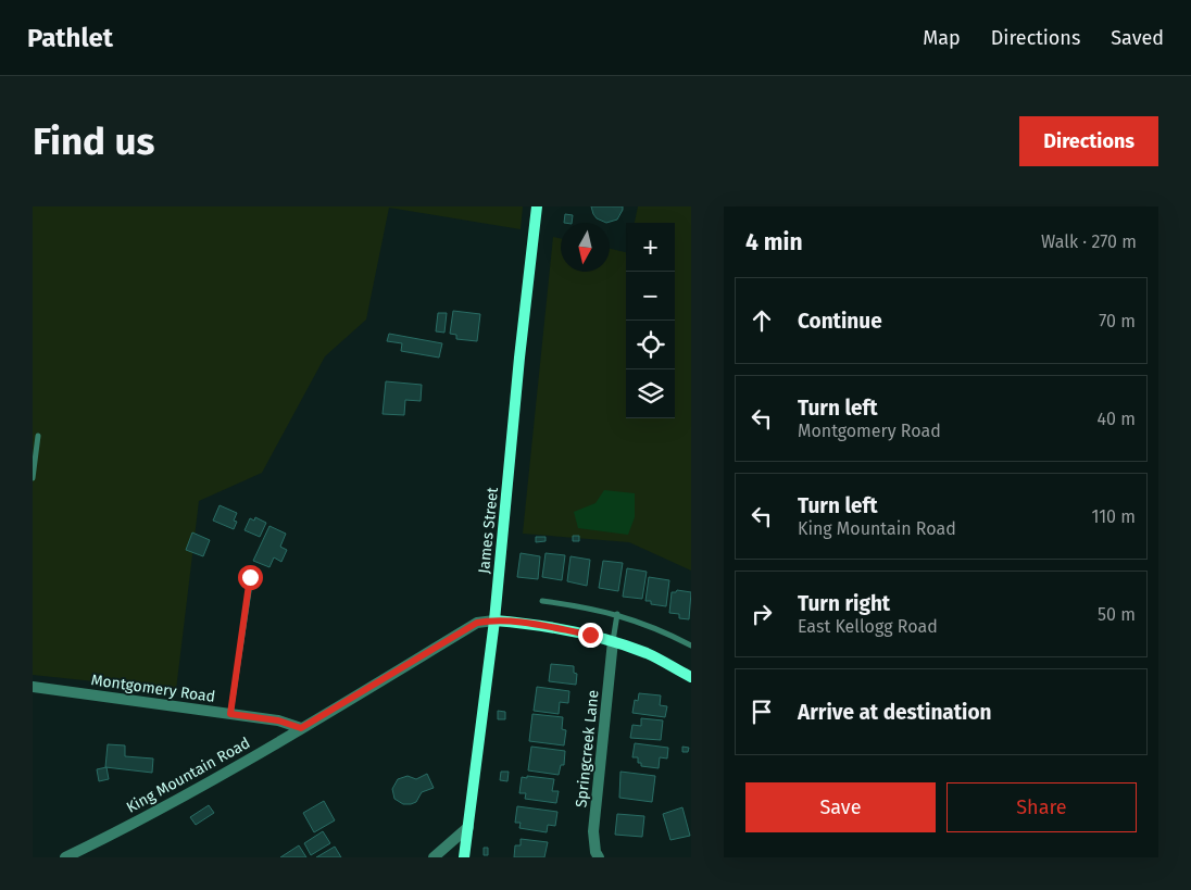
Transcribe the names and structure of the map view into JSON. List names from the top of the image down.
{
  "streets": {
    "street": [
      "James Street",
      "Montgomery Road",
      "Springcreek Lane",
      "King Mountain Road"
    ]
  },
  "crossings": [
    ["James Street", "King Mountain Road"],
    ["Montgomery Road", "King Mountain Road"]
  ],
  "north": "bottom",
  "page": {
    "header": "Pathlet",
    "nav": ["Map", "Directions", "Saved"],
    "buttons": [
      "Directions",
      ["Save", "Share"]
    ],
    "title": "Find us",
    "heading": ["4 min", "Walk · 270 m"],
    "map_buttons": ["+", "−"],
    "list": [
      ["Continue", "70 m"],
      ["Turn left", "Montgomery Road", "40 m"],
      ["Turn left", "King Mountain Road", "110 m"],
      ["Turn right", "East Kellogg Road", "50 m"],
      "Arrive at destination"
    ]
  }
}
